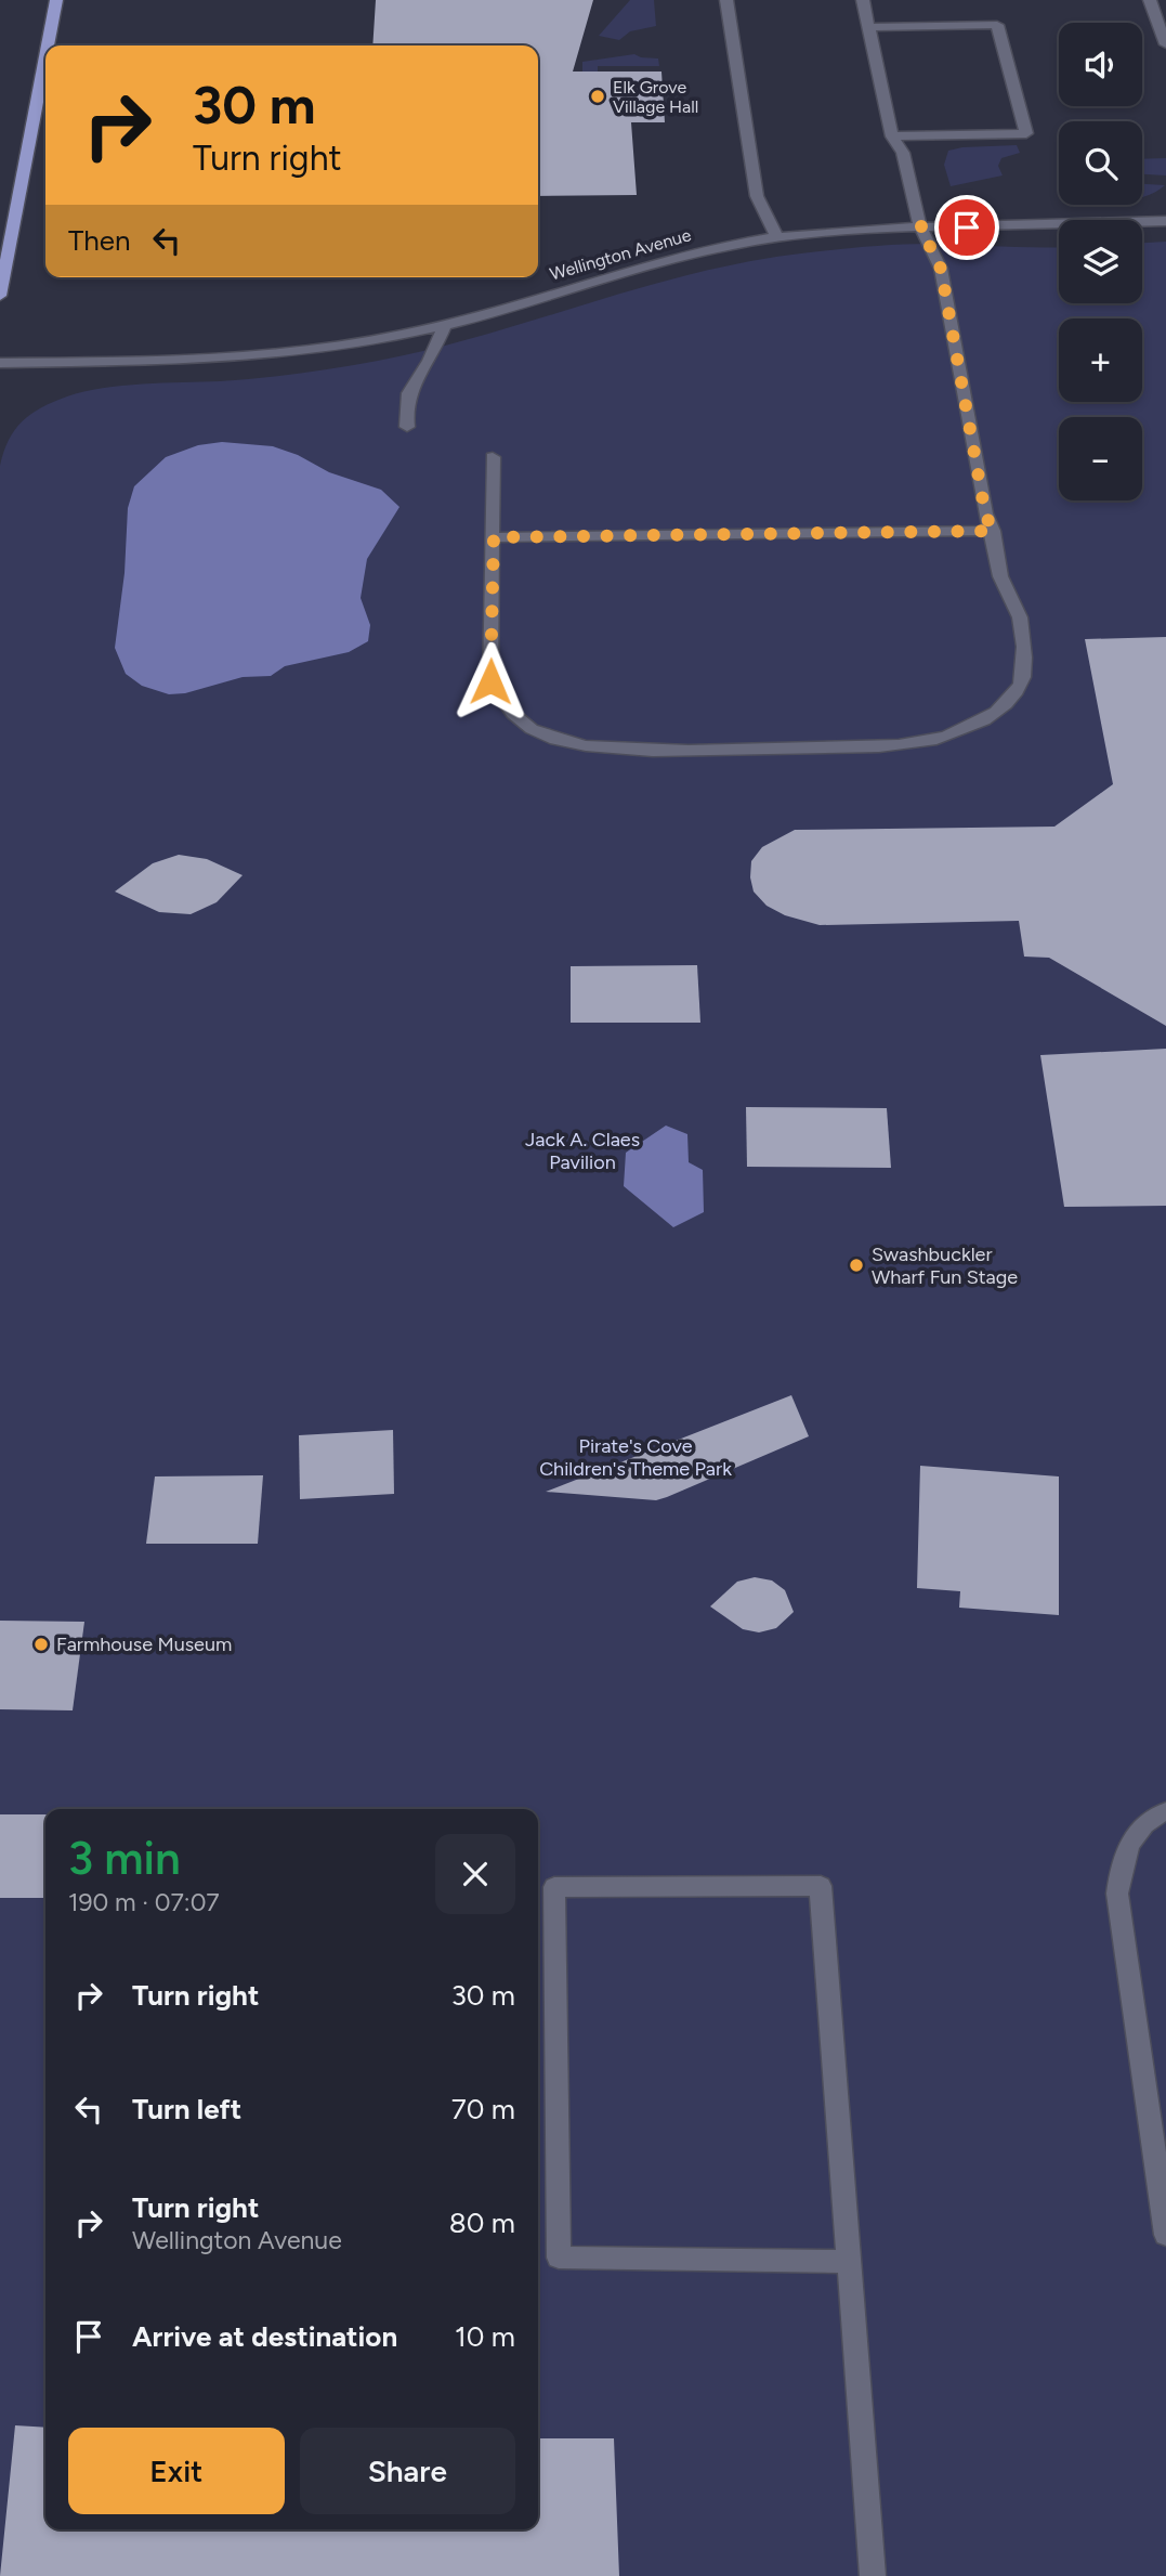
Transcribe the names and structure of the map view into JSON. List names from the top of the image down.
{
  "streets": {
    "street": ["Wellington Avenue"]
  },
  "parks": ["Jack A. Claes Pavilion", "Pirate's Cove Children's Theme Park"],
  "places": ["Elk Grove Village Hall", "Swashbuckler Wharf Fun Stage", "Farmhouse Museum"],
  "page": {
    "map_buttons": ["+", "−"],
    "turn": ["30 m", "Turn right"],
    "then": "Then",
    "heading": ["3 min", "190 m · 07:07"],
    "list": [
      {
        "name": "Turn right",
        "value": "30 m"
      },
      {
        "name": "Turn left",
        "value": "70 m"
      },
      {
        "name": "Turn right",
        "note": "Wellington Avenue",
        "value": "80 m"
      },
      {
        "name": "Arrive at destination",
        "value": "10 m"
      }
    ],
    "buttons": ["Exit", "Share"]
  }
}
